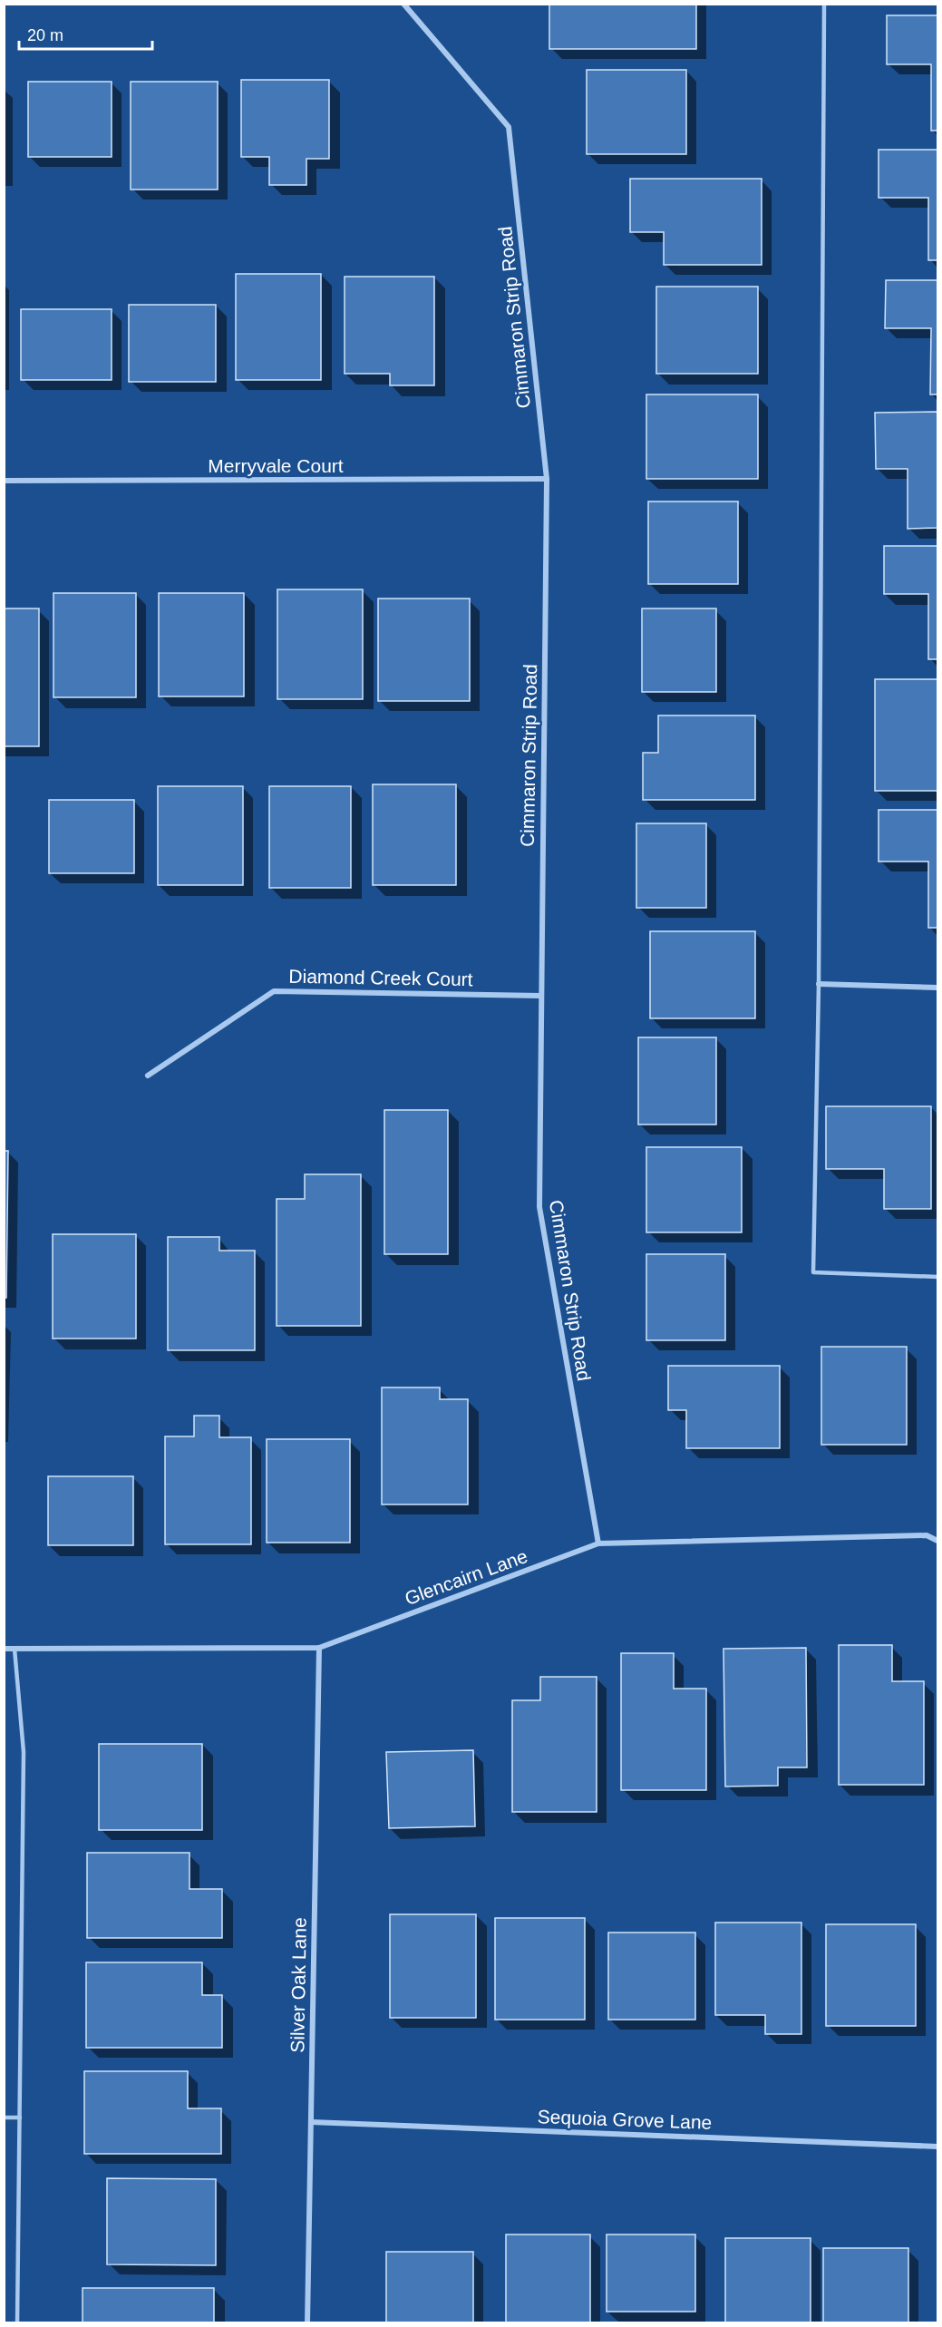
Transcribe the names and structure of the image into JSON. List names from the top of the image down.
{
  "streets": {
    "street": [
      "Cimmaron Strip Road",
      "Merryvale Court",
      "Diamond Creek Court",
      "Glencairn Lane",
      "Silver Oak Lane",
      "Sequoia Grove Lane"
    ]
  },
  "crossings": [
    ["Cimmaron Strip Road", "Merryvale Court"],
    ["Cimmaron Strip Road", "Diamond Creek Court"],
    ["Cimmaron Strip Road", "Glencairn Lane"],
    ["Glencairn Lane", "Silver Oak Lane"],
    ["Silver Oak Lane", "Sequoia Grove Lane"]
  ],
  "scale_bar": "20 m"
}
